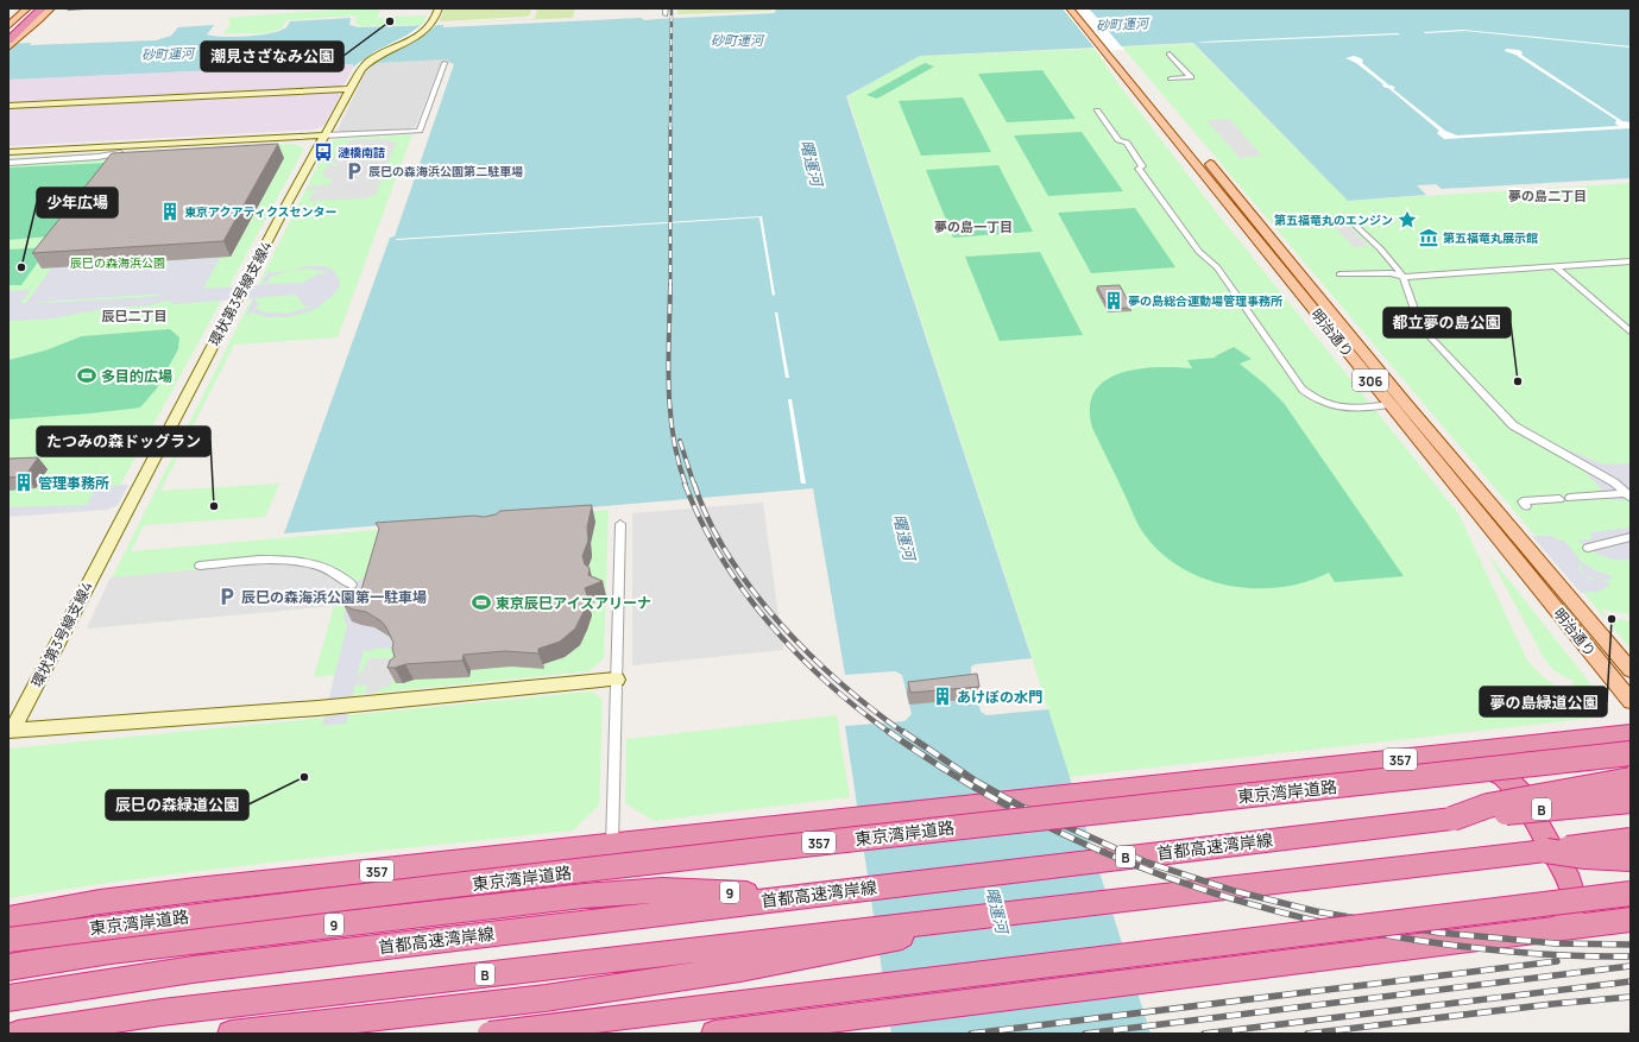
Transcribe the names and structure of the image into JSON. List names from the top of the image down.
{
  "streets": {
    "highway": [
      "357",
      "東京湾岸道路",
      "B",
      "首都高速湾岸線",
      "9"
    ],
    "main road": ["明治通り", "306"],
    "street": ["環状第3号線支線4"]
  },
  "crossings": [
    ["首都高速湾岸線", "9"]
  ],
  "districts": ["夢の島二丁目", "夢の島一丁目", "辰巳二丁目"],
  "water": ["砂町運河", "曙運河"],
  "parks": ["辰巳の森海浜公園"],
  "places": {
    "other": [
      "潮見さざなみ公園",
      "少年広場",
      "都立夢の島公園",
      "たつみの森ドッグラン",
      "夢の島緑道公園",
      "辰巳の森緑道公園"
    ],
    "bus stop": ["漣橋南詰"],
    "parking": ["辰巳の森海浜公園第二駐車場", "辰巳の森海浜公園第一駐車場"],
    "building": [
      "東京アクアティクスセンター",
      "夢の島総合運動場管理事務所",
      "管理事務所",
      "あけぼの水門"
    ],
    "place": ["第五福竜丸のエンジン"],
    "museum": ["第五福竜丸展示館"],
    "sports": ["多目的広場", "東京辰巳アイスアリーナ"]
  }
}
